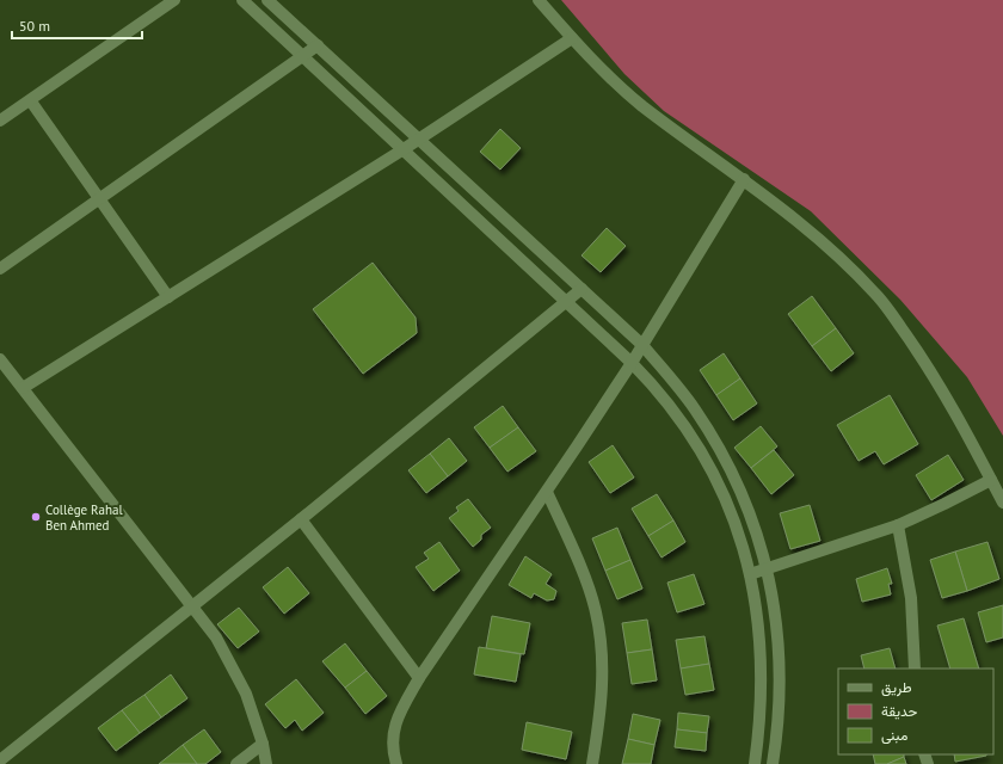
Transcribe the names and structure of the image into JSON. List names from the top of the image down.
{
  "places": ["Collège Rahal Ben Ahmed"],
  "legend": ["طريق", "حديقة", "مبنى"],
  "scale_bar": "50 m"
}
